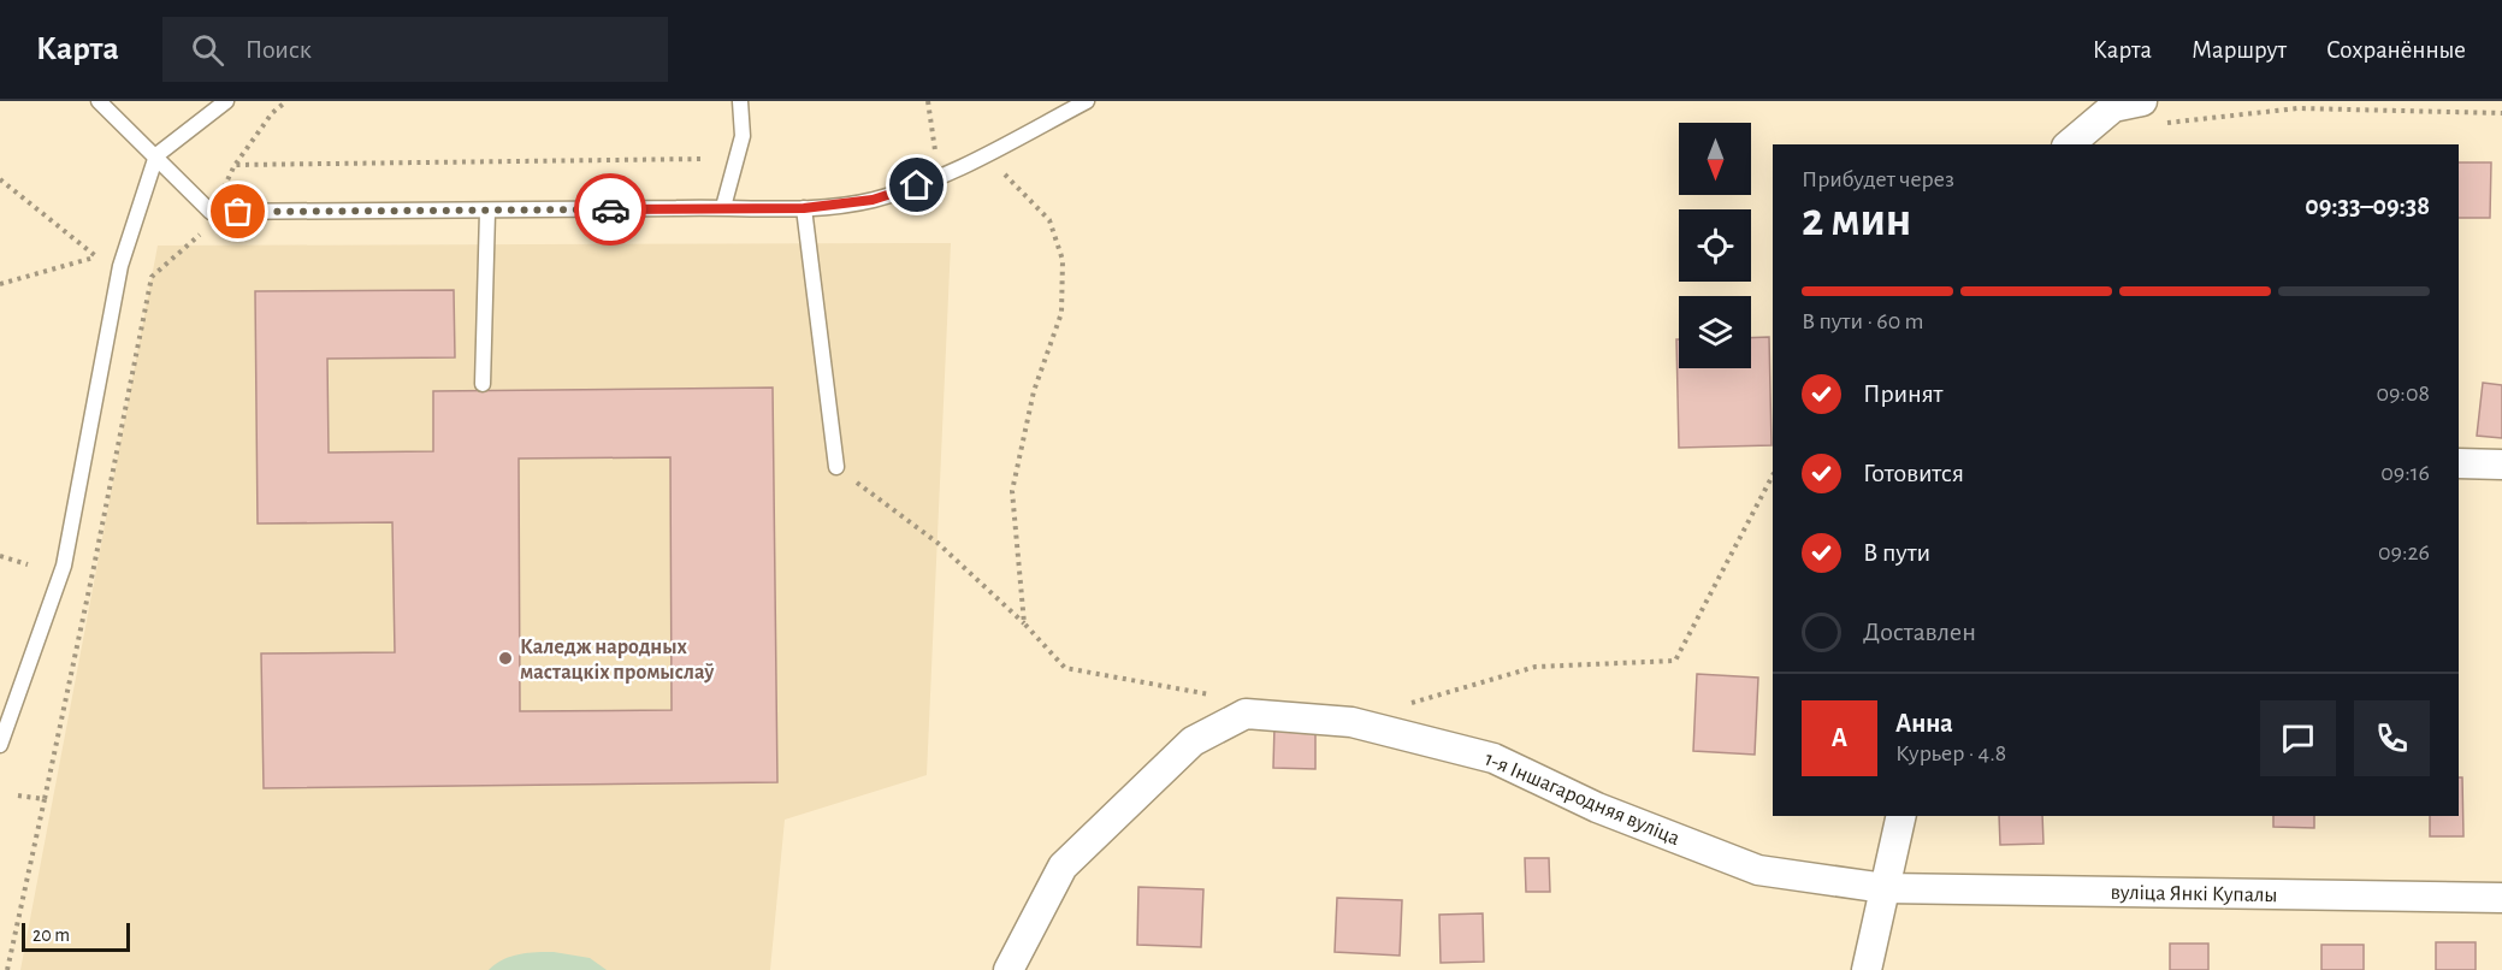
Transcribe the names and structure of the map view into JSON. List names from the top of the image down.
{
  "streets": {
    "street": ["1-я Іншагародняя вуліца", "вуліца Янкі Купалы"]
  },
  "crossings": [
    ["1-я Іншагародняя вуліца", "вуліца Янкі Купалы"]
  ],
  "places": ["Каледж народных мастацкіх промыслаў"],
  "scale_bar": "20 m",
  "north": "bottom",
  "page": {
    "header": "Карта",
    "search": "Поиск",
    "nav": ["Карта", "Маршрут", "Сохранённые"],
    "heading": ["2 мин", "Прибудет через", "09:33–09:38"],
    "panel": ["Анна", "Курьер · 4.8"],
    "bar": "В пути · 60 m",
    "list": [
      ["Принят", "09:08"],
      ["Готовится", "09:16"],
      ["В пути", "09:26"],
      "Доставлен"
    ],
    "round": "А",
    "scale": "20 m"
  }
}
